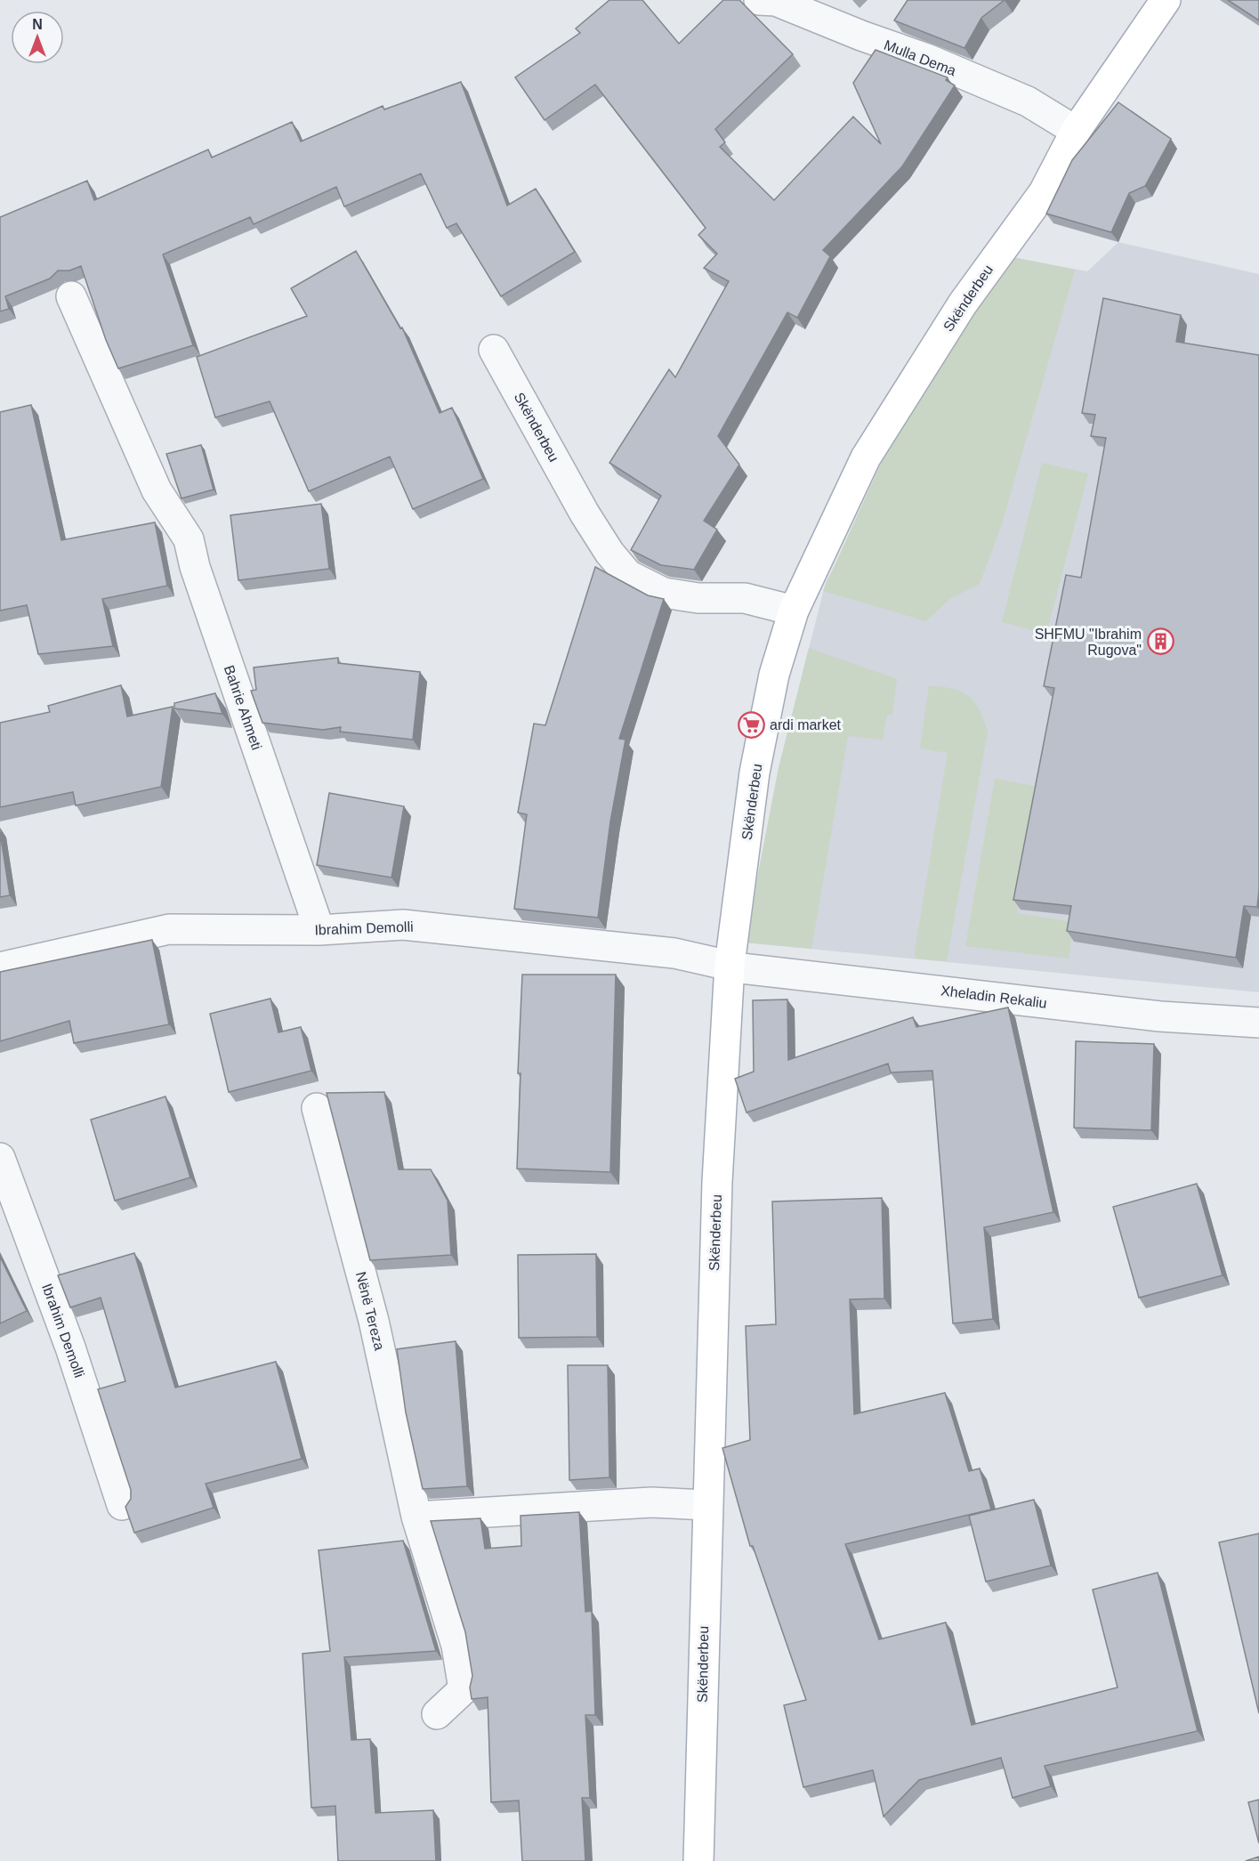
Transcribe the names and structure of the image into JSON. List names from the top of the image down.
{
  "streets": {
    "main road": ["Skënderbeu"],
    "street": [
      "Mulla Dema",
      "Bahrie Ahmeti",
      "Ibrahim Demolli",
      "Xheladin Rekaliu",
      "Nënë Tereza"
    ]
  },
  "crossings": [
    ["Mulla Dema", "Skënderbeu"],
    ["Skënderbeu", "Ibrahim Demolli"],
    ["Skënderbeu", "Xheladin Rekaliu"],
    ["Bahrie Ahmeti", "Ibrahim Demolli"],
    ["Ibrahim Demolli", "Xheladin Rekaliu"]
  ],
  "places": {
    "building": ["SHFMU \"Ibrahim Rugova\""],
    "supermarket": ["ardi market"]
  },
  "north": "top"
}
